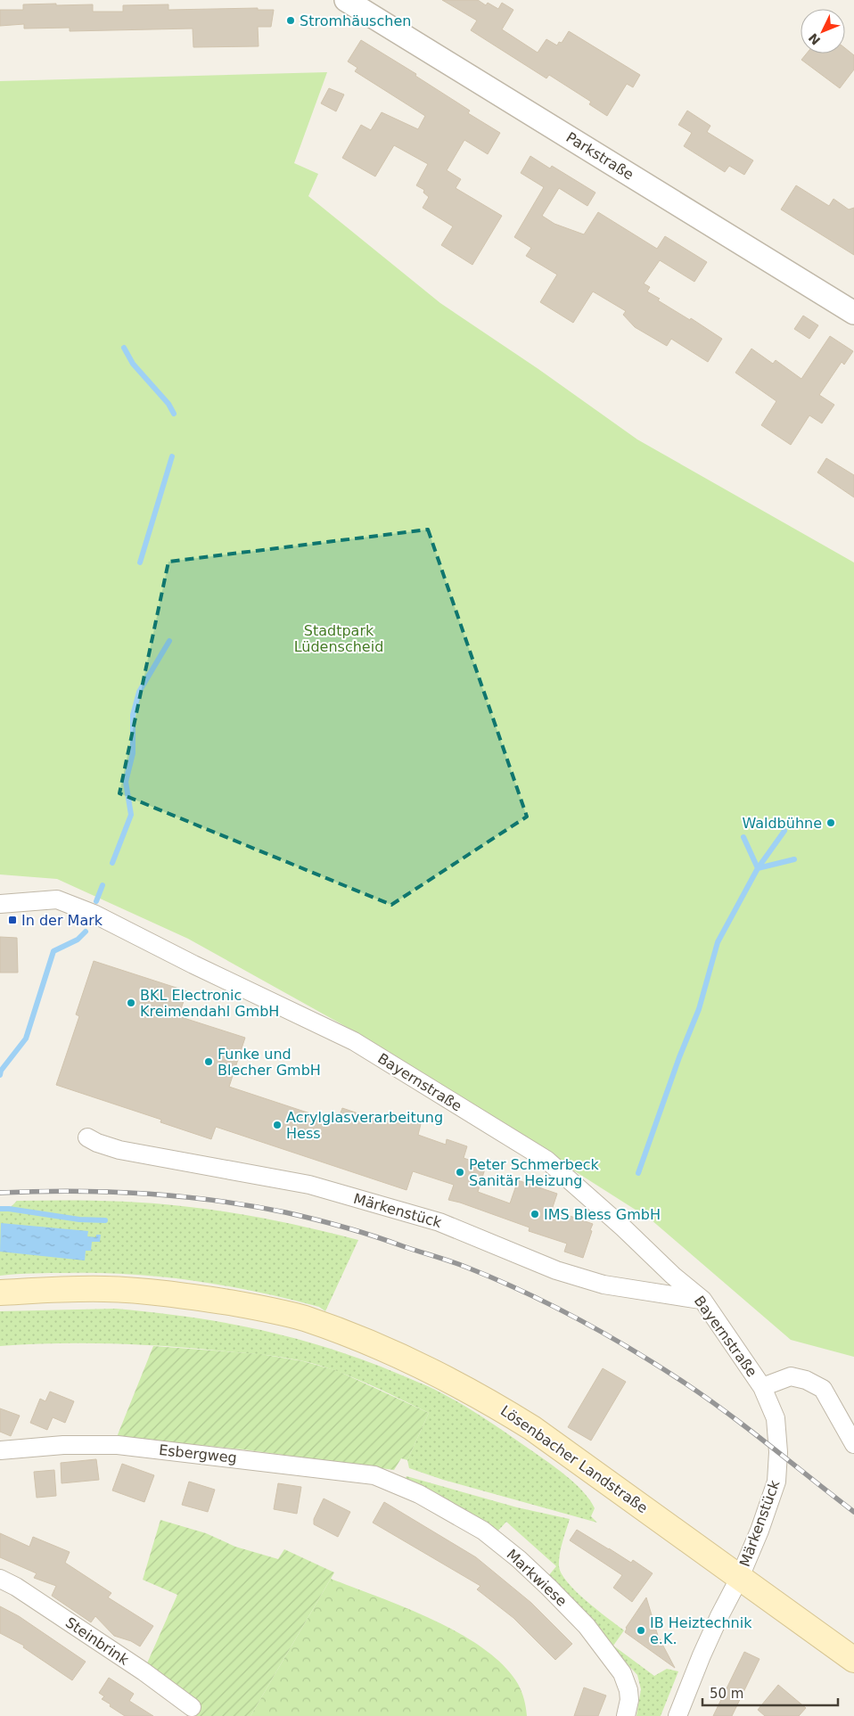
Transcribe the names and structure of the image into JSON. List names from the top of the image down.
{
  "streets": {
    "main road": ["Lösenbacher Landstraße"],
    "street": [
      "Parkstraße",
      "Bayernstraße",
      "Märkenstück",
      "Esbergweg",
      "Markwiese",
      "Steinbrink"
    ]
  },
  "crossings": [
    ["Bayernstraße", "Märkenstück"],
    ["Märkenstück", "Lösenbacher Landstraße"],
    ["Esbergweg", "Markwiese"]
  ],
  "parks": ["Stadtpark Lüdenscheid"],
  "places": {
    "other": [
      "Stromhäuschen",
      "Waldbühne",
      "BKL Electronic Kreimendahl GmbH",
      "Funke und Blecher GmbH",
      "Acrylglasverarbeitung Hess",
      "Peter Schmerbeck Sanitär Heizung",
      "IMS Bless GmbH",
      "IB Heiztechnik e.K."
    ],
    "transit": ["In der Mark"]
  },
  "scale_bar": "50 m",
  "north": "bottom left"
}
